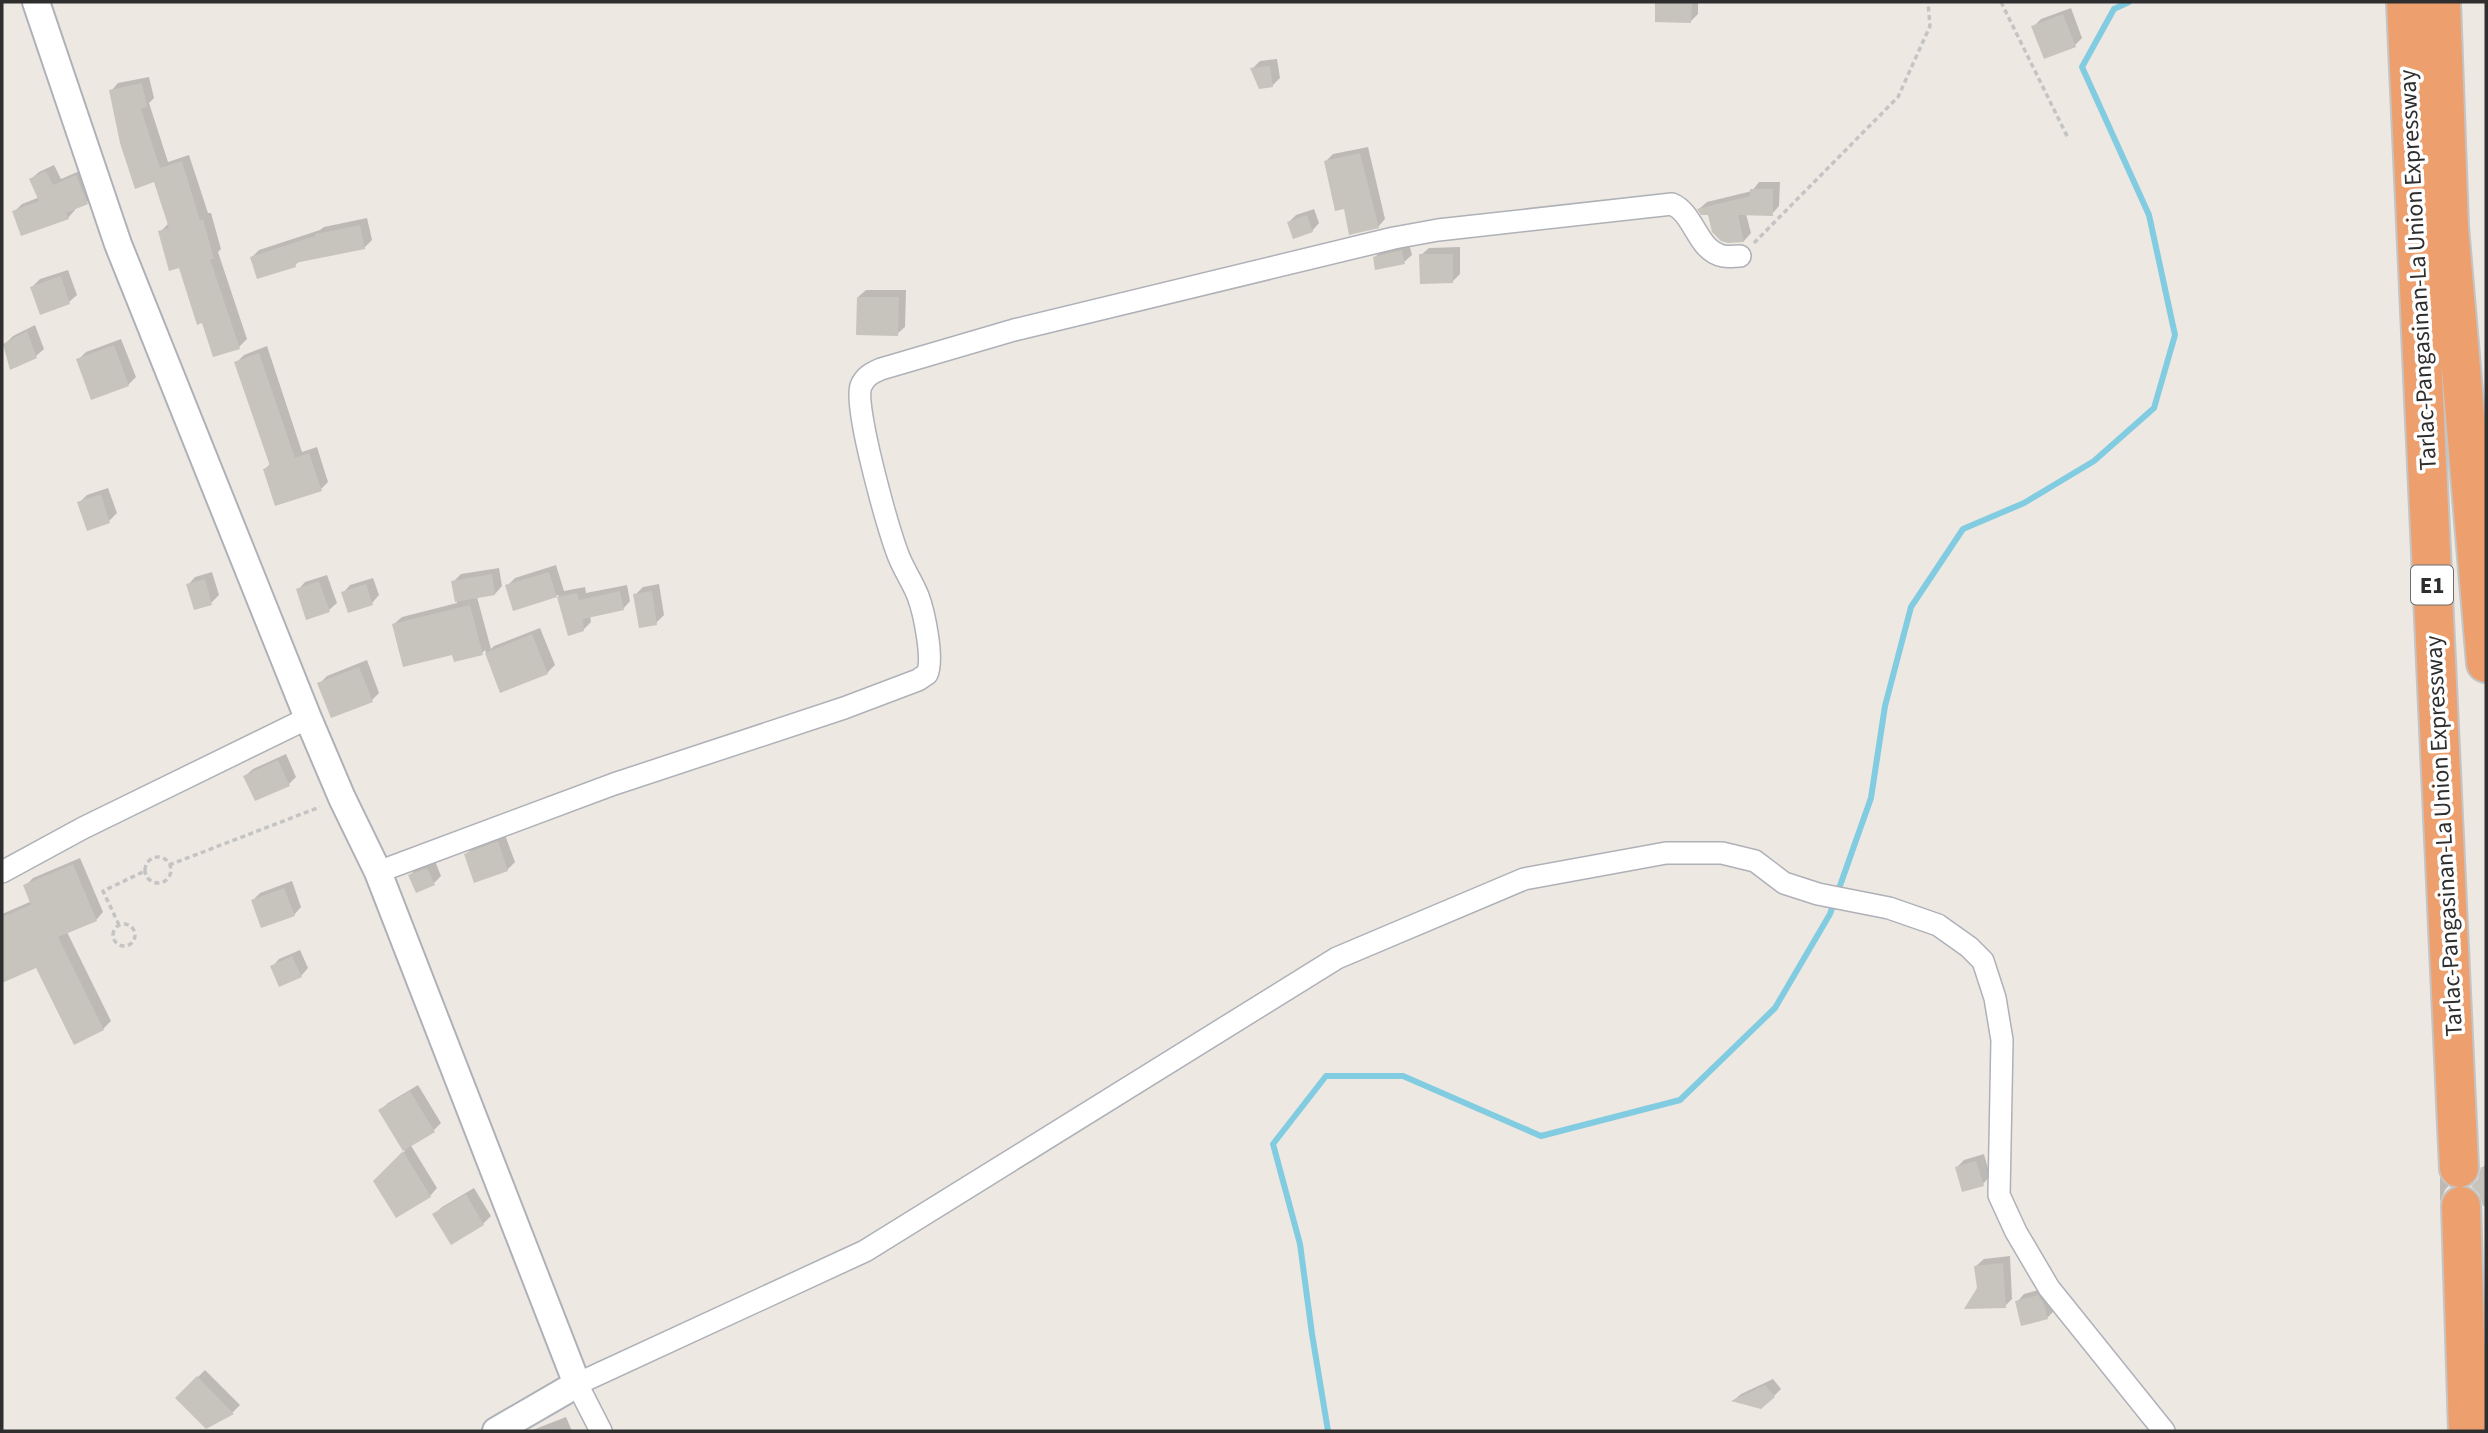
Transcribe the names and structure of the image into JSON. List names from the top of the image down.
{
  "streets": {
    "highway": ["Tarlac-Pangasinan-La Union Expressway", "E1"]
  }
}
